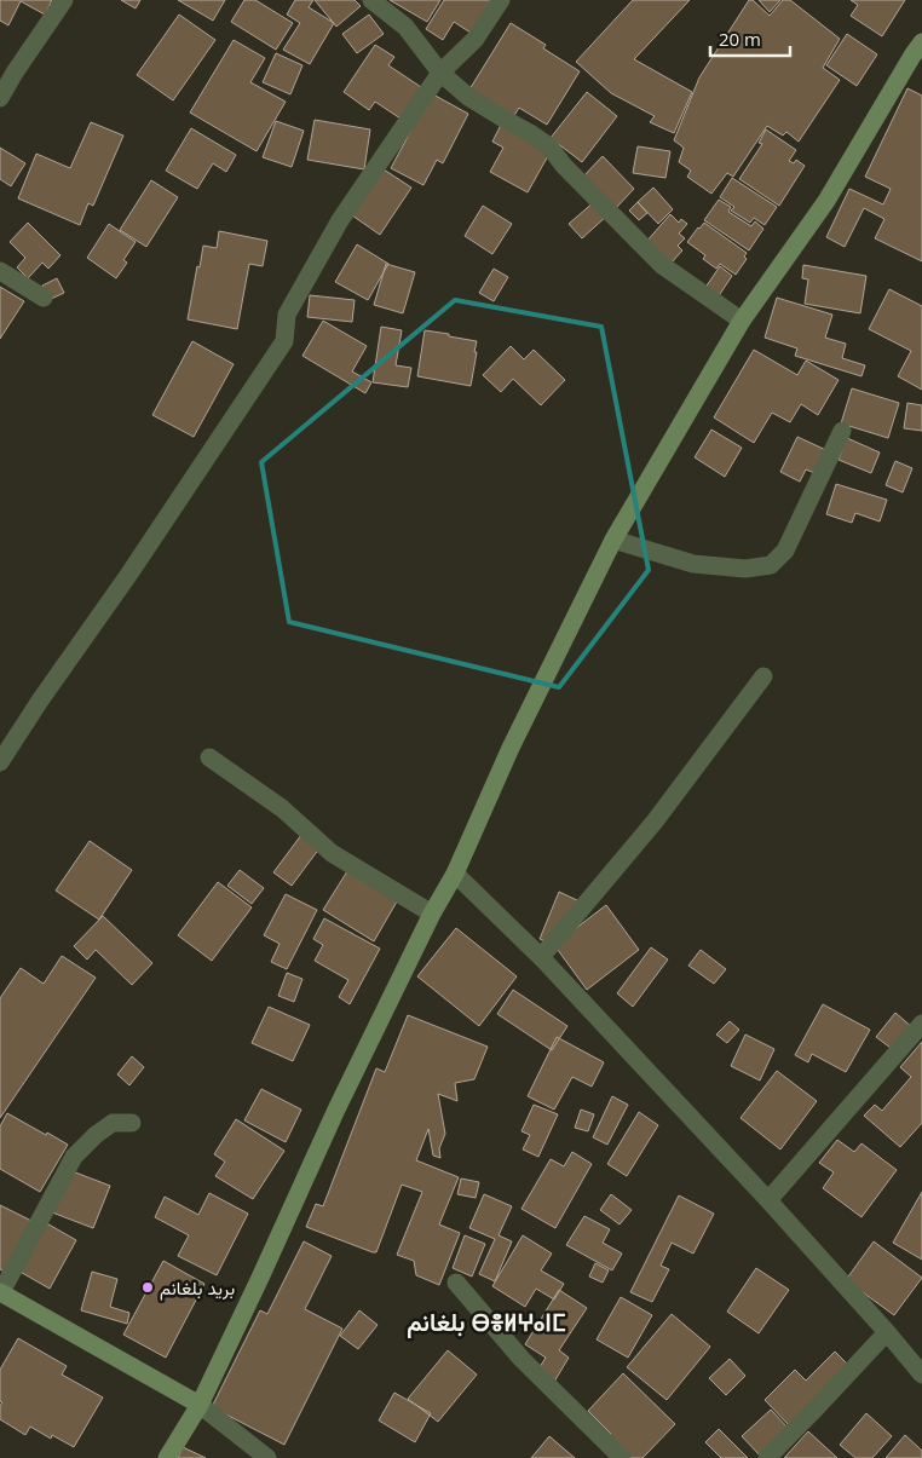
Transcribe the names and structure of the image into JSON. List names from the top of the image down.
{
  "districts": ["بلغانم ⴱⴻⵍⵖⴰⵏⵎ"],
  "places": ["بريد بلغانم"],
  "scale_bar": "20 m"
}
